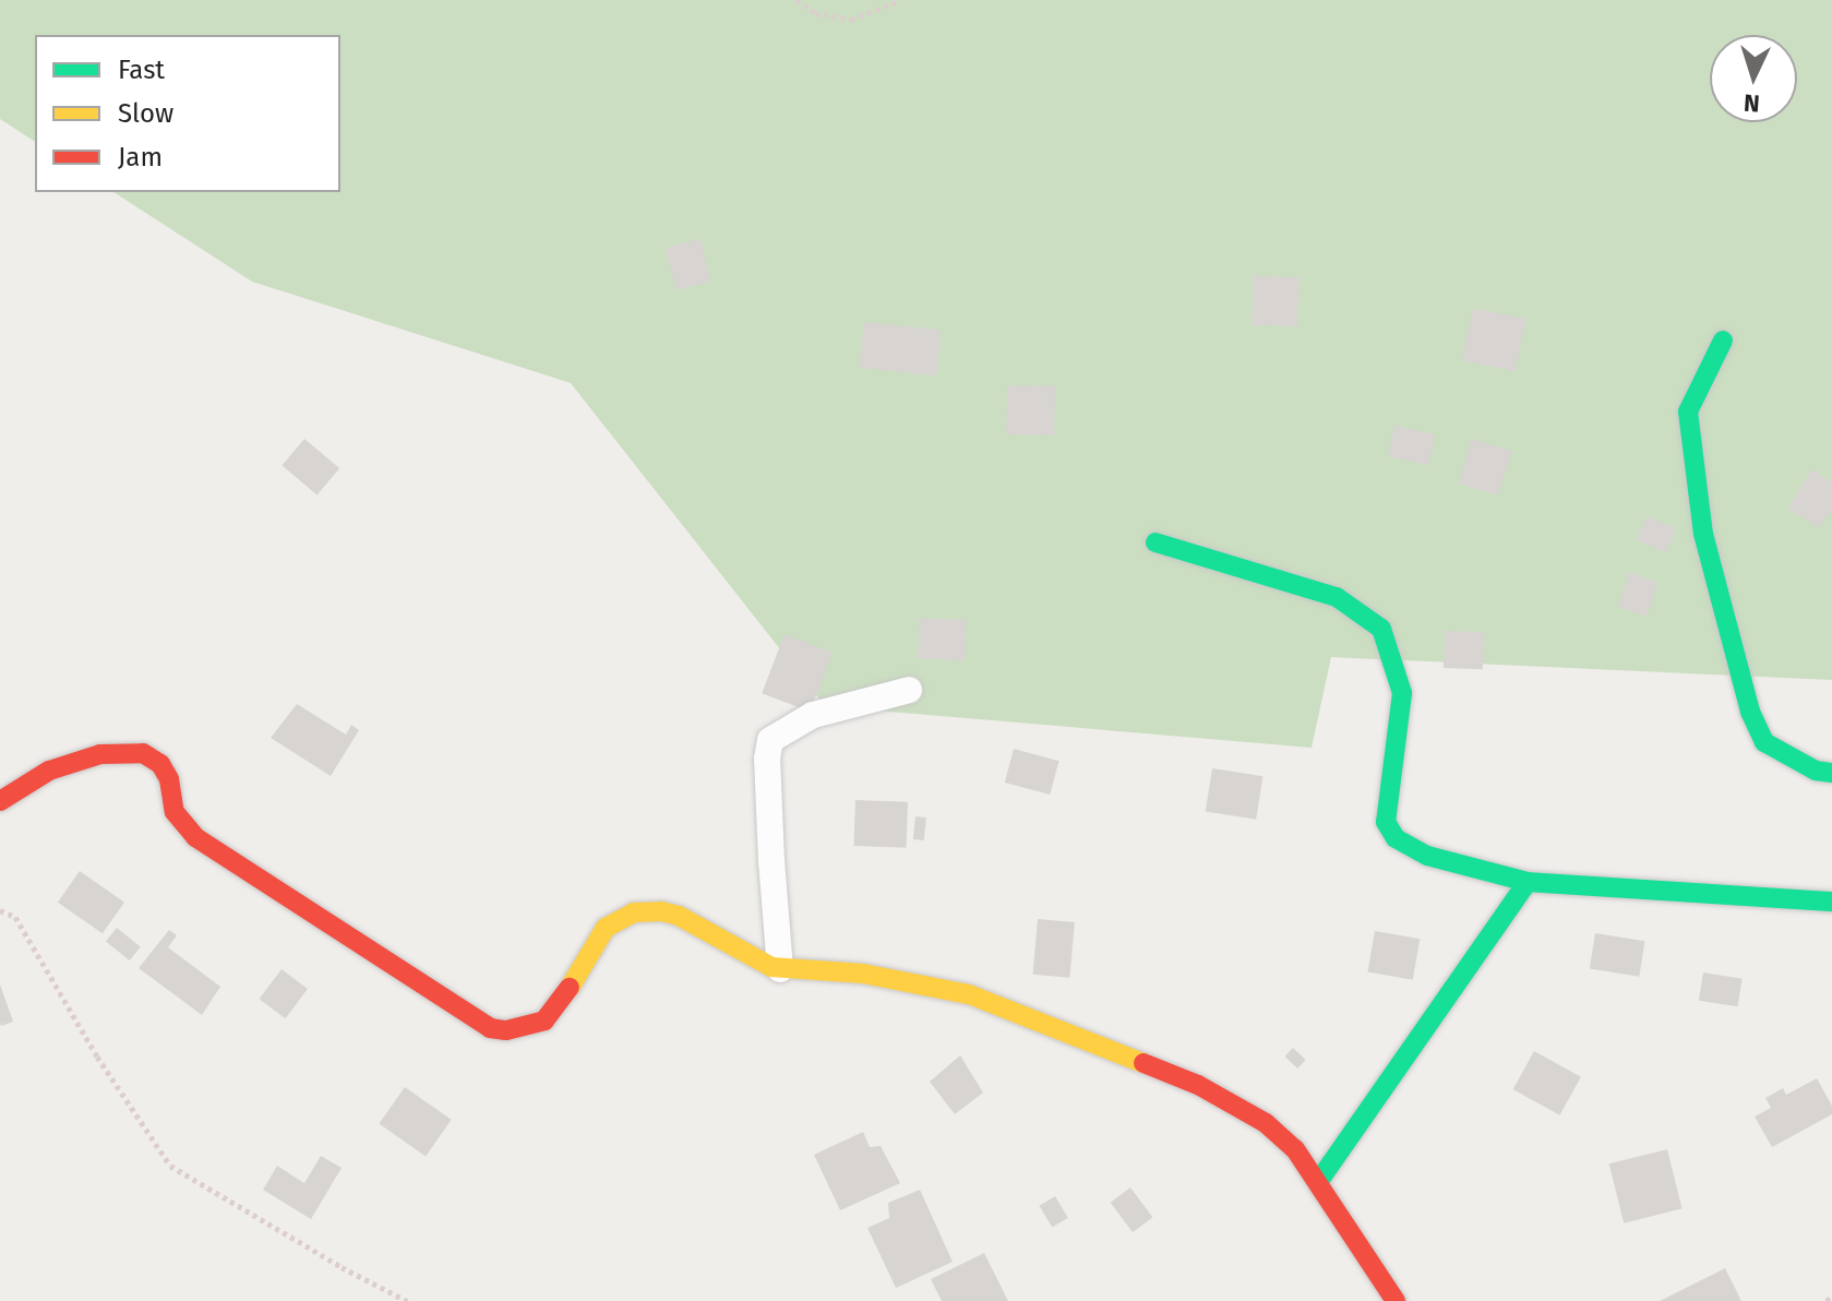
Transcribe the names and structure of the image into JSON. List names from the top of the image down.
{
  "legend": ["Fast", "Slow", "Jam"],
  "north": "bottom"
}
